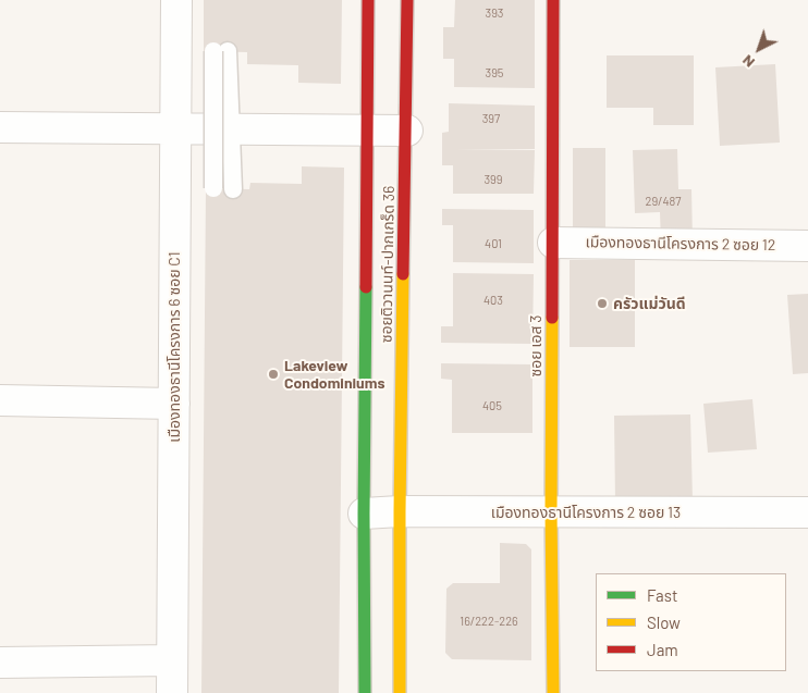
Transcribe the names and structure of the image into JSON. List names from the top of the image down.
{
  "streets": {
    "street": [
      "เมืองทองธานีโครงการ 2 ซอย 12",
      "ซอยติวานนท์-ปากเกร็ด 36",
      "ซอย เอส 3",
      "เมืองทองธานีโครงการ 6 ซอย C1",
      "เมืองทองธานีโครงการ 2 ซอย 13"
    ]
  },
  "crossings": [
    ["เมืองทองธานีโครงการ 2 ซอย 12", "ซอย เอส 3"],
    ["ซอยติวานนท์-ปากเกร็ด 36", "เมืองทองธานีโครงการ 2 ซอย 13"],
    ["ซอย เอส 3", "เมืองทองธานีโครงการ 2 ซอย 13"]
  ],
  "places": ["ครัวแม่วันดี", "Lakeview Condominiums"],
  "house_numbers": [
    "393",
    "395",
    "397",
    "399",
    "29/487",
    "401",
    "403",
    "405",
    "16/222-226"
  ],
  "legend": ["Fast", "Slow", "Jam"],
  "north": "bottom left"
}
